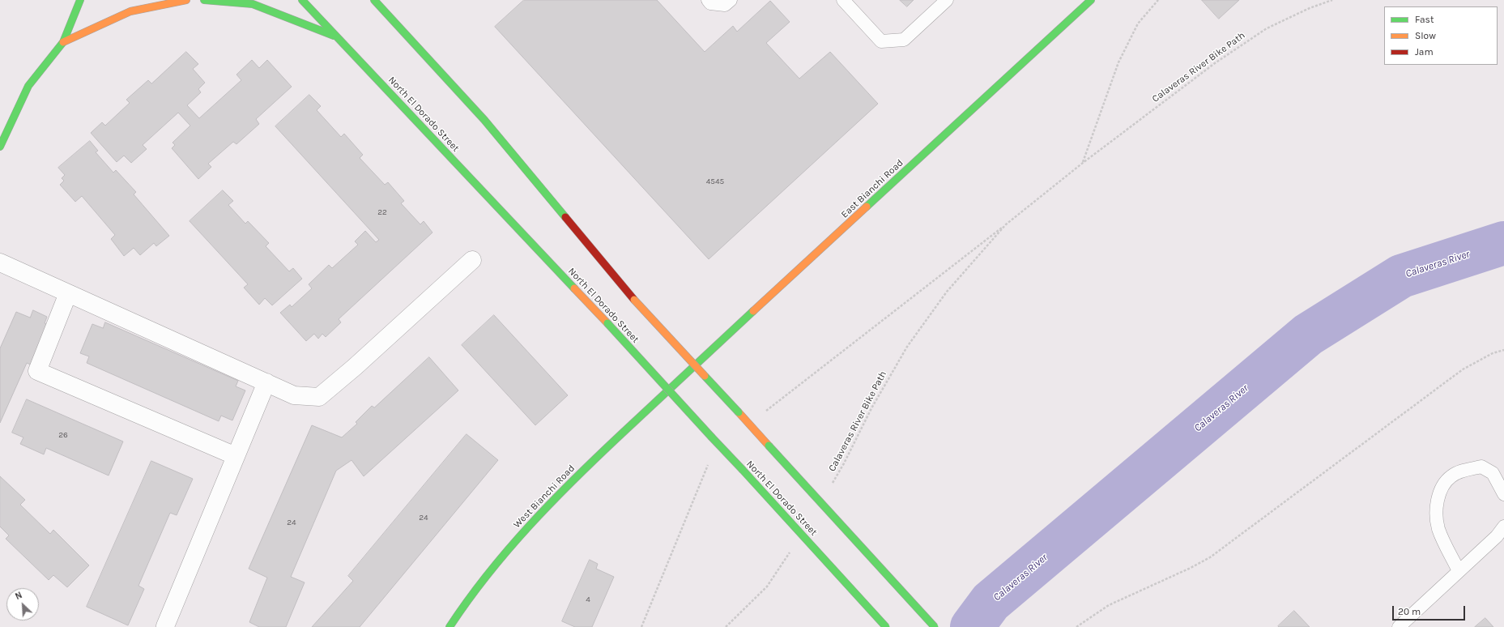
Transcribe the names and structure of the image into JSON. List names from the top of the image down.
{
  "streets": {
    "main road": ["North El Dorado Street", "East Bianchi Road", "West Bianchi Road"],
    "path": ["Calaveras River Bike Path"]
  },
  "crossings": [
    ["East Bianchi Road", "West Bianchi Road"]
  ],
  "water": ["Calaveras River"],
  "house_numbers": [
    "4545",
    "22",
    "26",
    "24",
    "24",
    "4"
  ],
  "legend": ["Fast", "Slow", "Jam"],
  "scale_bar": "20 m",
  "north": "top left"
}
